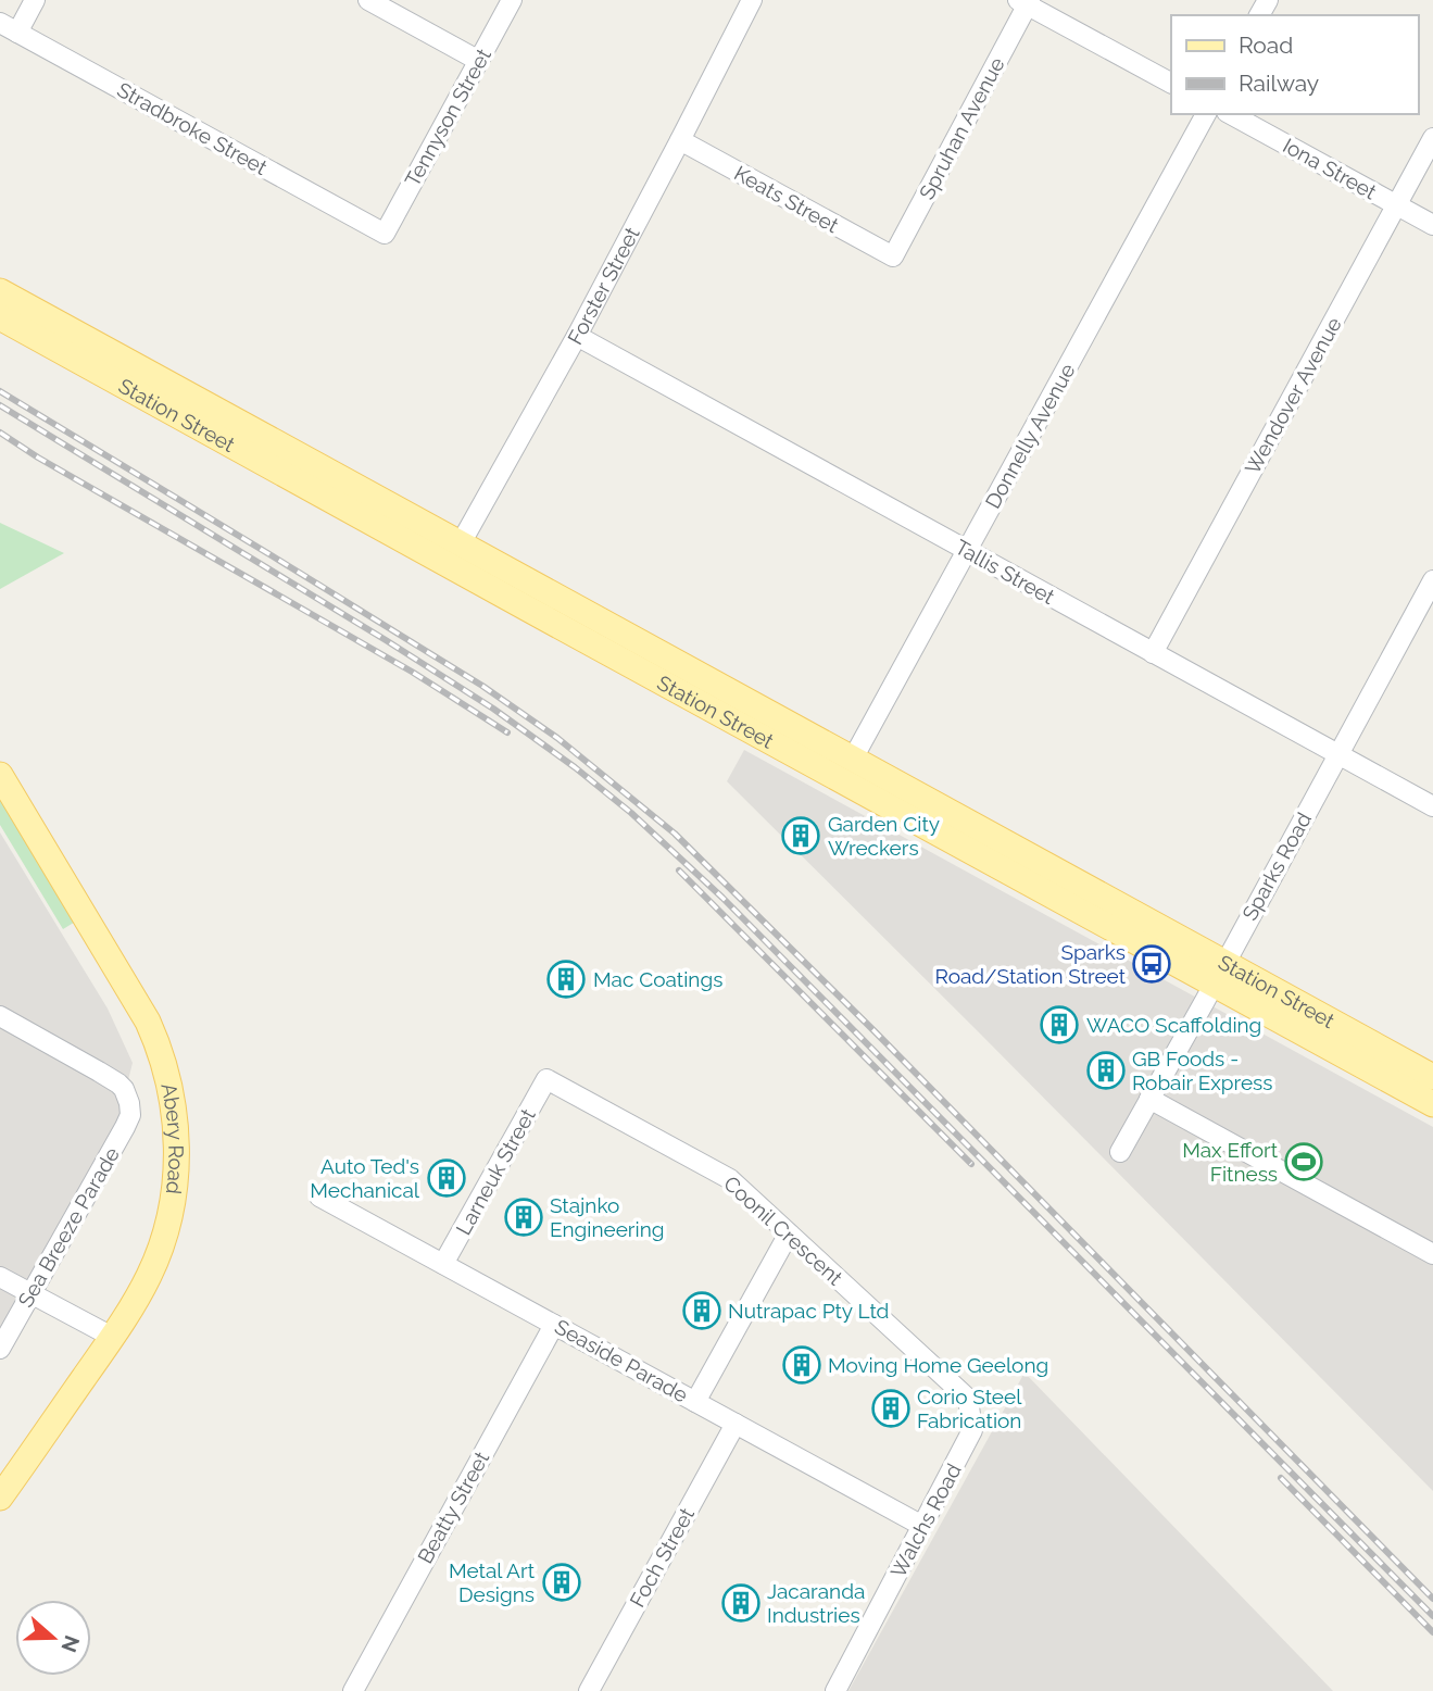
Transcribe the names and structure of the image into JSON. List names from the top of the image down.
{
  "streets": {
    "main road": ["Forster Street", "Station Street", "Abery Road"],
    "street": [
      "Tennyson Street",
      "Stradbroke Street",
      "Spruhan Avenue",
      "Iona Street",
      "Keats Street",
      "Wendover Avenue",
      "Donnelly Avenue",
      "Tallis Street",
      "Sparks Road",
      "Larneuk Street",
      "Sea Breeze Parade",
      "Coonil Crescent",
      "Seaside Parade",
      "Beatty Street",
      "Walchs Road",
      "Foch Street"
    ]
  },
  "crossings": [
    ["Tennyson Street", "Stradbroke Street"],
    ["Spruhan Avenue", "Keats Street"],
    ["Iona Street", "Wendover Avenue"],
    ["Keats Street", "Forster Street"],
    ["Forster Street", "Station Street"],
    ["Forster Street", "Tallis Street"],
    ["Wendover Avenue", "Tallis Street"],
    ["Station Street", "Donnelly Avenue"],
    ["Station Street", "Sparks Road"],
    ["Donnelly Avenue", "Tallis Street"],
    ["Tallis Street", "Sparks Road"],
    ["Larneuk Street", "Coonil Crescent"],
    ["Larneuk Street", "Seaside Parade"],
    ["Coonil Crescent", "Walchs Road"],
    ["Seaside Parade", "Beatty Street"],
    ["Seaside Parade", "Walchs Road"],
    ["Seaside Parade", "Foch Street"]
  ],
  "places": {
    "building": [
      "Garden City Wreckers",
      "Mac Coatings",
      "WACO Scaffolding",
      "GB Foods - Robair Express",
      "Auto Ted's Mechanical",
      "Stajnko Engineering",
      "Nutrapac Pty Ltd",
      "Moving Home Geelong",
      "Corio Steel Fabrication",
      "Metal Art Designs",
      "Jacaranda Industries"
    ],
    "bus stop": ["Sparks Road/Station Street"],
    "sports": ["Max Effort Fitness"]
  },
  "legend": ["Road", "Railway"],
  "north": "right"
}
